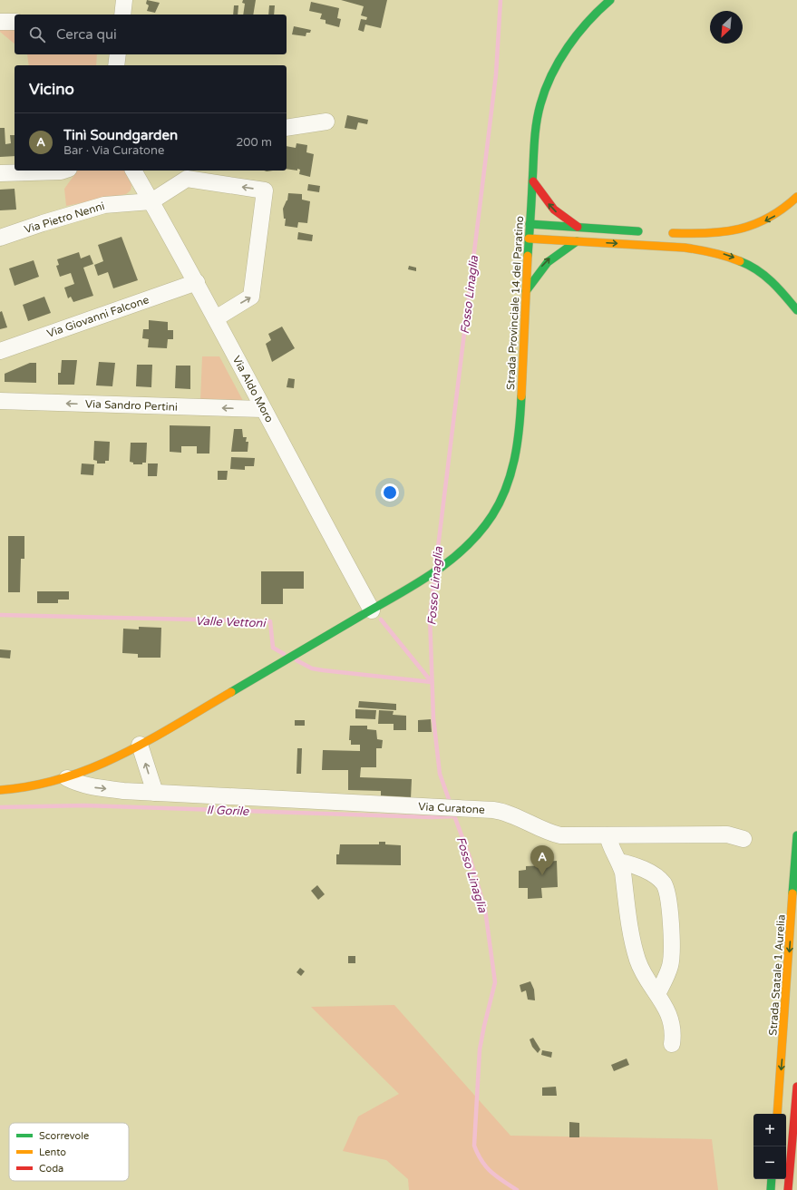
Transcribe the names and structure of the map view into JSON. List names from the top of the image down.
{
  "streets": {
    "main road": ["Strada Provinciale 14 del Paratino", "Strada Statale 1 Aurelia"],
    "street": [
      "Via Pietro Nenni",
      "Via Giovanni Falcone",
      "Via Aldo Moro",
      "Via Sandro Pertini",
      "Via Curatone"
    ]
  },
  "crossings": [
    ["Via Pietro Nenni", "Via Aldo Moro"],
    ["Strada Provinciale 14 del Paratino", "Via Aldo Moro"],
    ["Strada Provinciale 14 del Paratino", "Via Curatone"],
    ["Via Giovanni Falcone", "Via Aldo Moro"],
    ["Via Aldo Moro", "Via Sandro Pertini"]
  ],
  "one_way": ["Via Sandro Pertini", "Strada Statale 1 Aurelia"],
  "water": ["Fosso Linaglia", "Valle Vettoni", "Il Gorile"],
  "legend": ["Scorrevole", "Lento", "Coda"],
  "north": "bottom left",
  "page": {
    "search": "Cerca qui",
    "heading": "Vicino",
    "list": [
      {
        "mark": "A",
        "name": "Tinì Soundgarden",
        "note": "Bar · Via Curatone",
        "value": "200 m"
      }
    ],
    "pins": "A",
    "map_buttons": ["+", "−"]
  }
}
